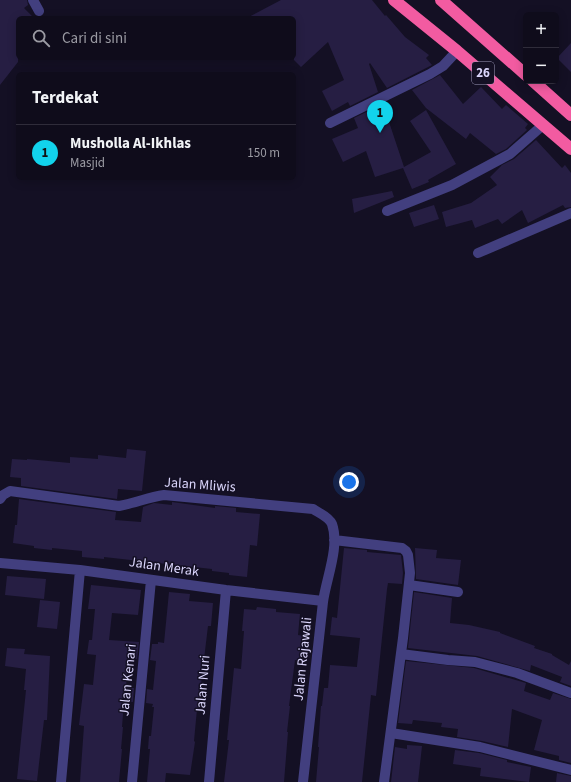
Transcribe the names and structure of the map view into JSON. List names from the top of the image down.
{
  "streets": {
    "highway": ["26"],
    "street": [
      "Jalan Mliwis",
      "Jalan Merak",
      "Jalan Rajawali",
      "Jalan Kenari",
      "Jalan Nuri"
    ]
  },
  "crossings": [
    ["Jalan Mliwis", "Jalan Rajawali"],
    ["Jalan Merak", "Jalan Rajawali"],
    ["Jalan Merak", "Jalan Kenari"],
    ["Jalan Merak", "Jalan Nuri"]
  ],
  "page": {
    "map_buttons": ["+", "−"],
    "search": "Cari di sini",
    "heading": "Terdekat",
    "pins": "1",
    "list": [
      {
        "mark": "1",
        "name": "Musholla Al-Ikhlas",
        "note": "Masjid",
        "value": "150 m"
      }
    ]
  }
}
